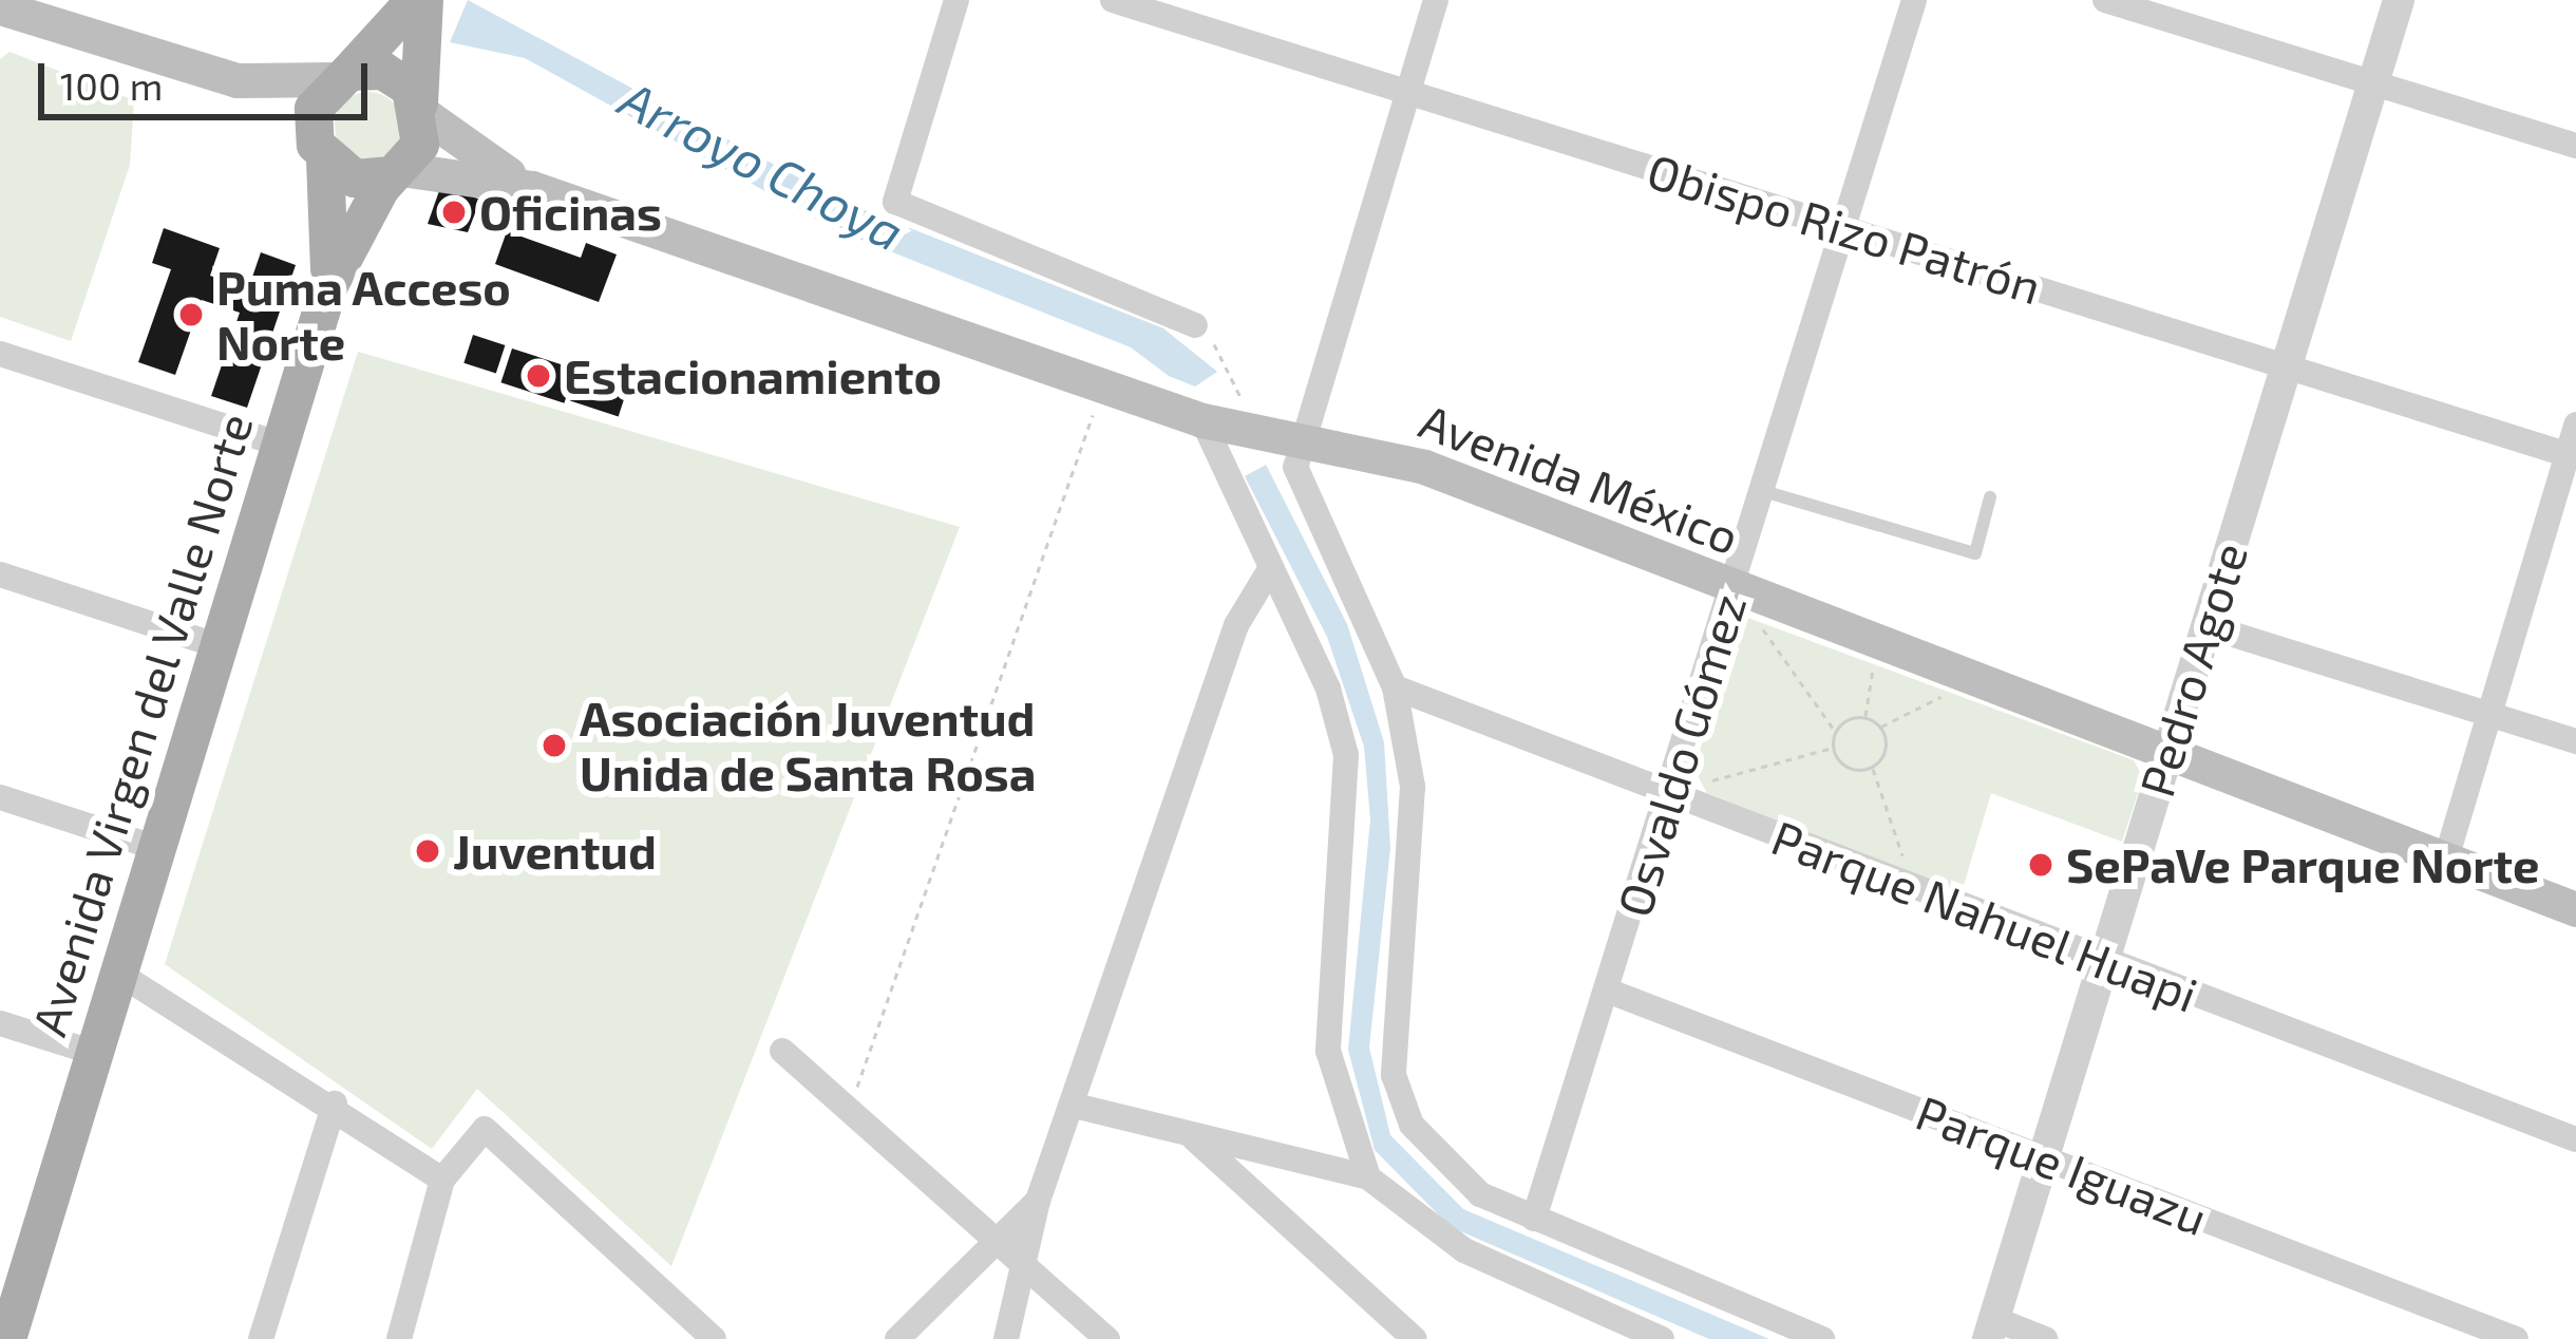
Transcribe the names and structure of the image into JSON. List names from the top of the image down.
{
  "streets": {
    "main road": ["Avenida México", "Avenida Virgen del Valle Norte"],
    "street": [
      "Obispo Rizo Patrón",
      "Pedro Agote",
      "Osvaldo Gómez",
      "Parque Nahuel Huapi",
      "Parque Iguazu"
    ]
  },
  "crossings": [
    ["Obispo Rizo Patrón", "Pedro Agote"],
    ["Obispo Rizo Patrón", "Osvaldo Gómez"],
    ["Avenida México", "Pedro Agote"],
    ["Avenida México", "Avenida Virgen del Valle Norte"],
    ["Avenida México", "Osvaldo Gómez"],
    ["Pedro Agote", "Parque Nahuel Huapi"],
    ["Pedro Agote", "Parque Iguazu"],
    ["Osvaldo Gómez", "Parque Nahuel Huapi"],
    ["Osvaldo Gómez", "Parque Iguazu"]
  ],
  "water": ["Arroyo Choya"],
  "places": [
    "Oficinas",
    "Puma Acceso Norte",
    "Estacionamiento",
    "Asociación Juventud Unida de Santa Rosa",
    "Juventud",
    "SePaVe Parque Norte"
  ],
  "scale_bar": "100 m"
}
